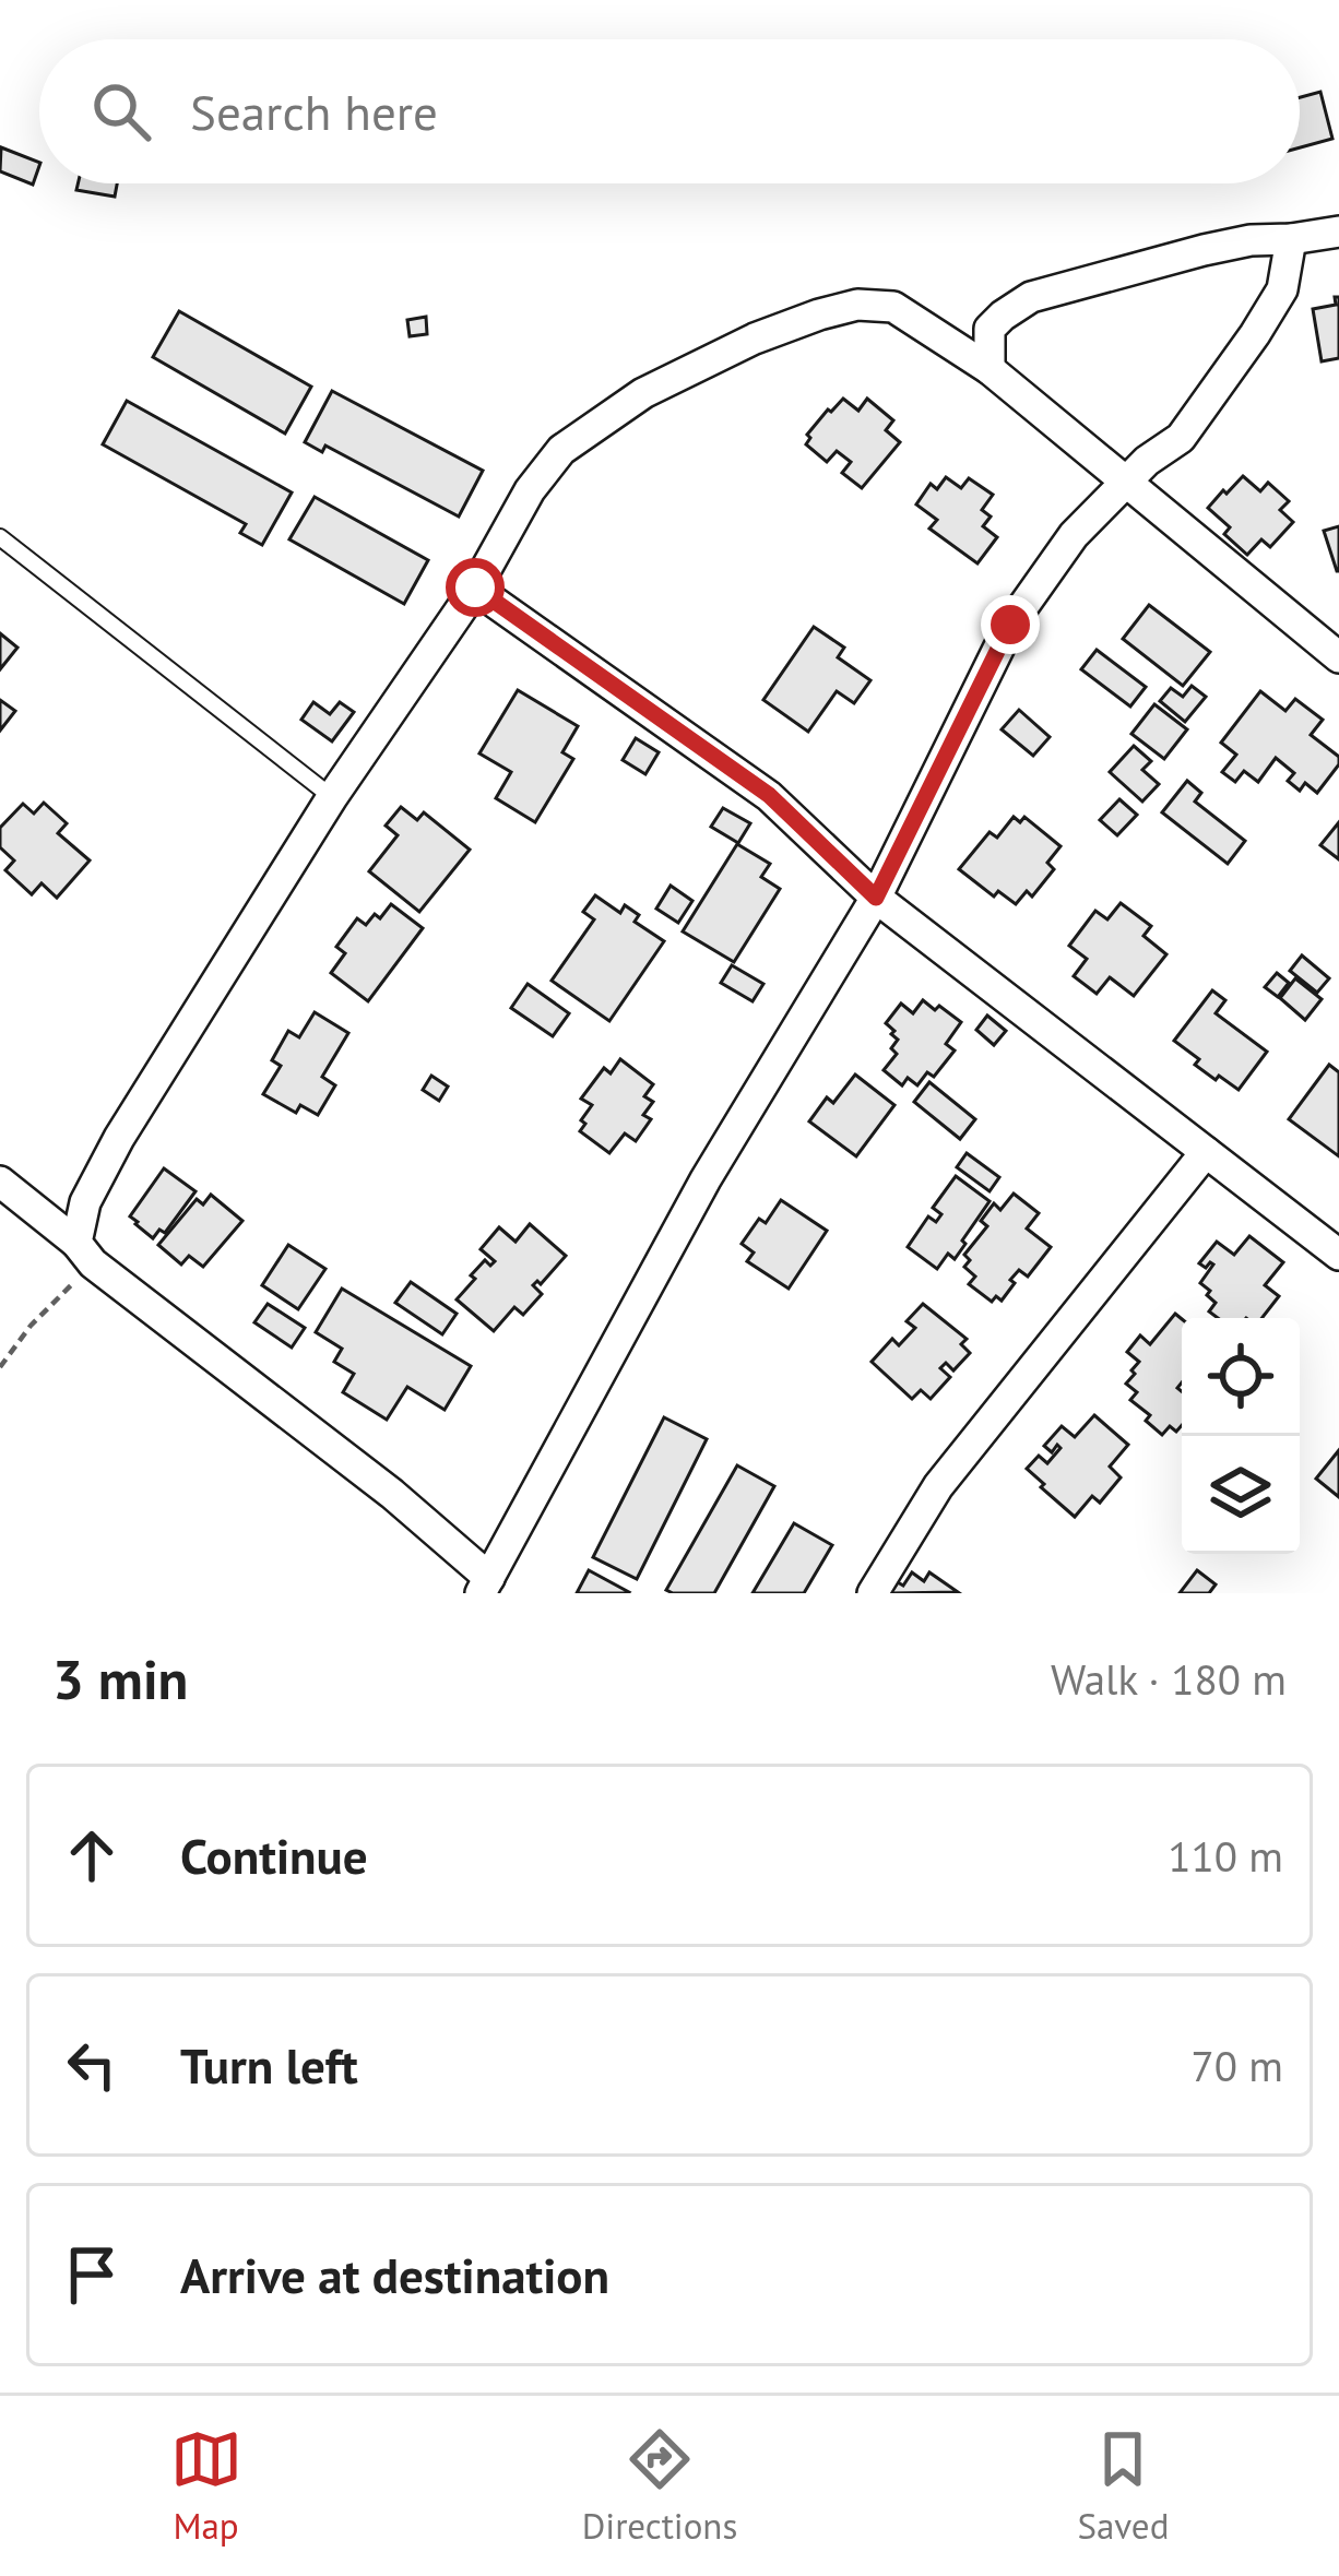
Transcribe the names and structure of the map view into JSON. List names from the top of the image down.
{
  "page": {
    "search": "Search here",
    "heading": ["3 min", "Walk · 180 m"],
    "list": [
      ["Continue", "110 m"],
      ["Turn left", "70 m"],
      "Arrive at destination"
    ],
    "nav": ["Map", "Directions", "Saved"]
  }
}
